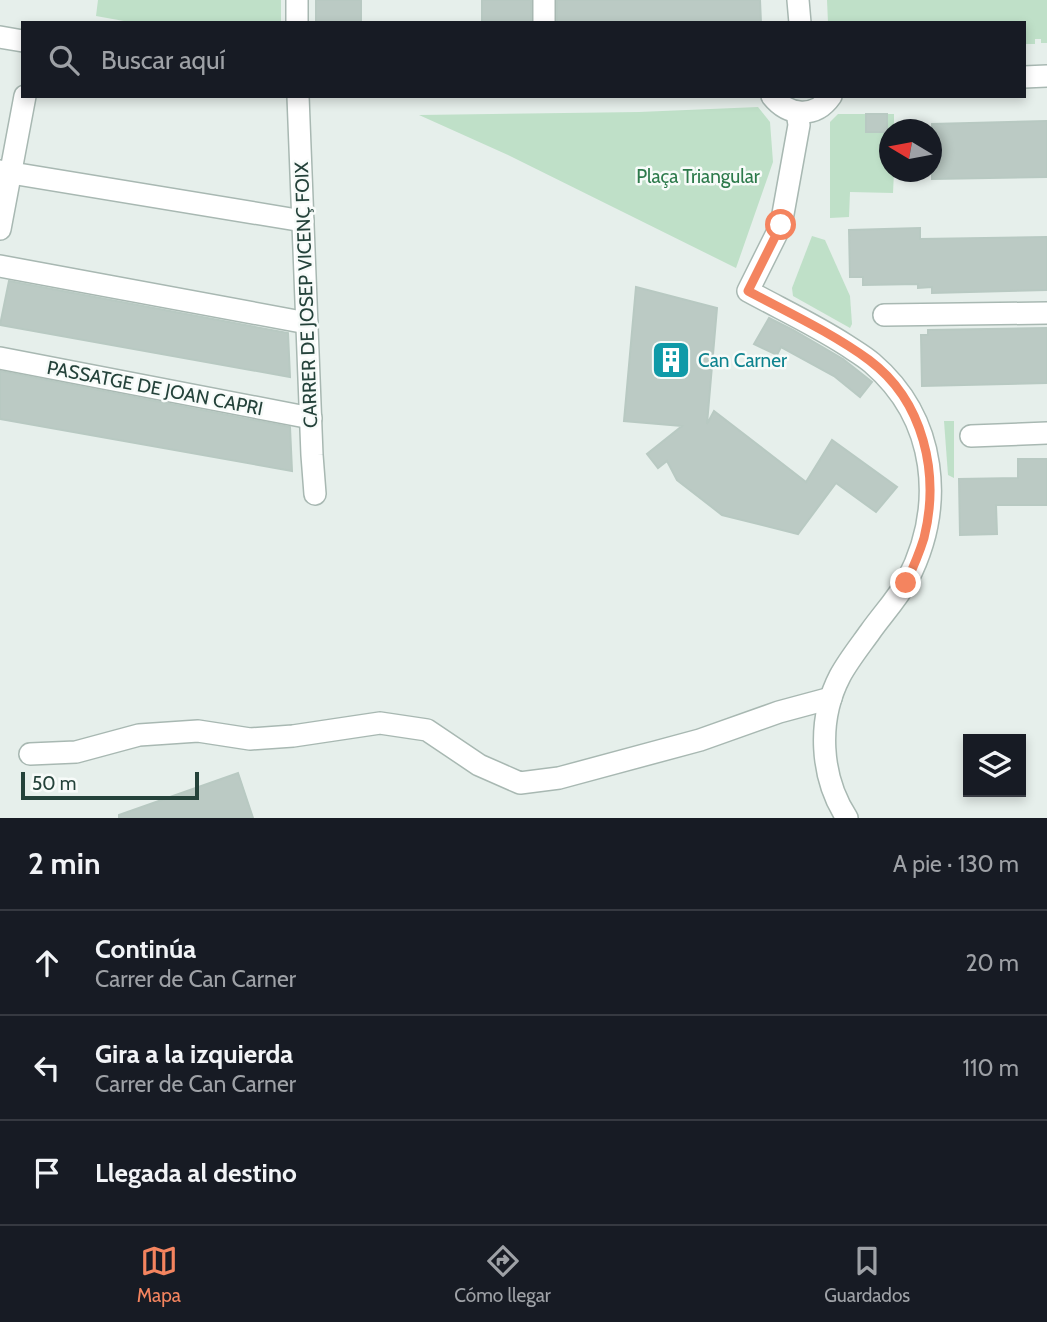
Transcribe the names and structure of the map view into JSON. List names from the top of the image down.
{
  "streets": {
    "street": ["CARRER DE JOSEP VICENÇ FOIX", "PASSATGE DE JOAN CAPRI"]
  },
  "crossings": [
    ["CARRER DE JOSEP VICENÇ FOIX", "PASSATGE DE JOAN CAPRI"]
  ],
  "parks": ["Plaça Triangular"],
  "places": {
    "building": ["Can Carner"]
  },
  "scale_bar": "50 m",
  "north": "left",
  "page": {
    "search": "Buscar aquí",
    "scale": "50 m",
    "heading": ["2 min", "A pie · 130 m"],
    "list": [
      ["Continúa", "Carrer de Can Carner", "20 m"],
      ["Gira a la izquierda", "Carrer de Can Carner", "110 m"],
      "Llegada al destino"
    ],
    "nav": ["Mapa", "Cómo llegar", "Guardados"]
  }
}
